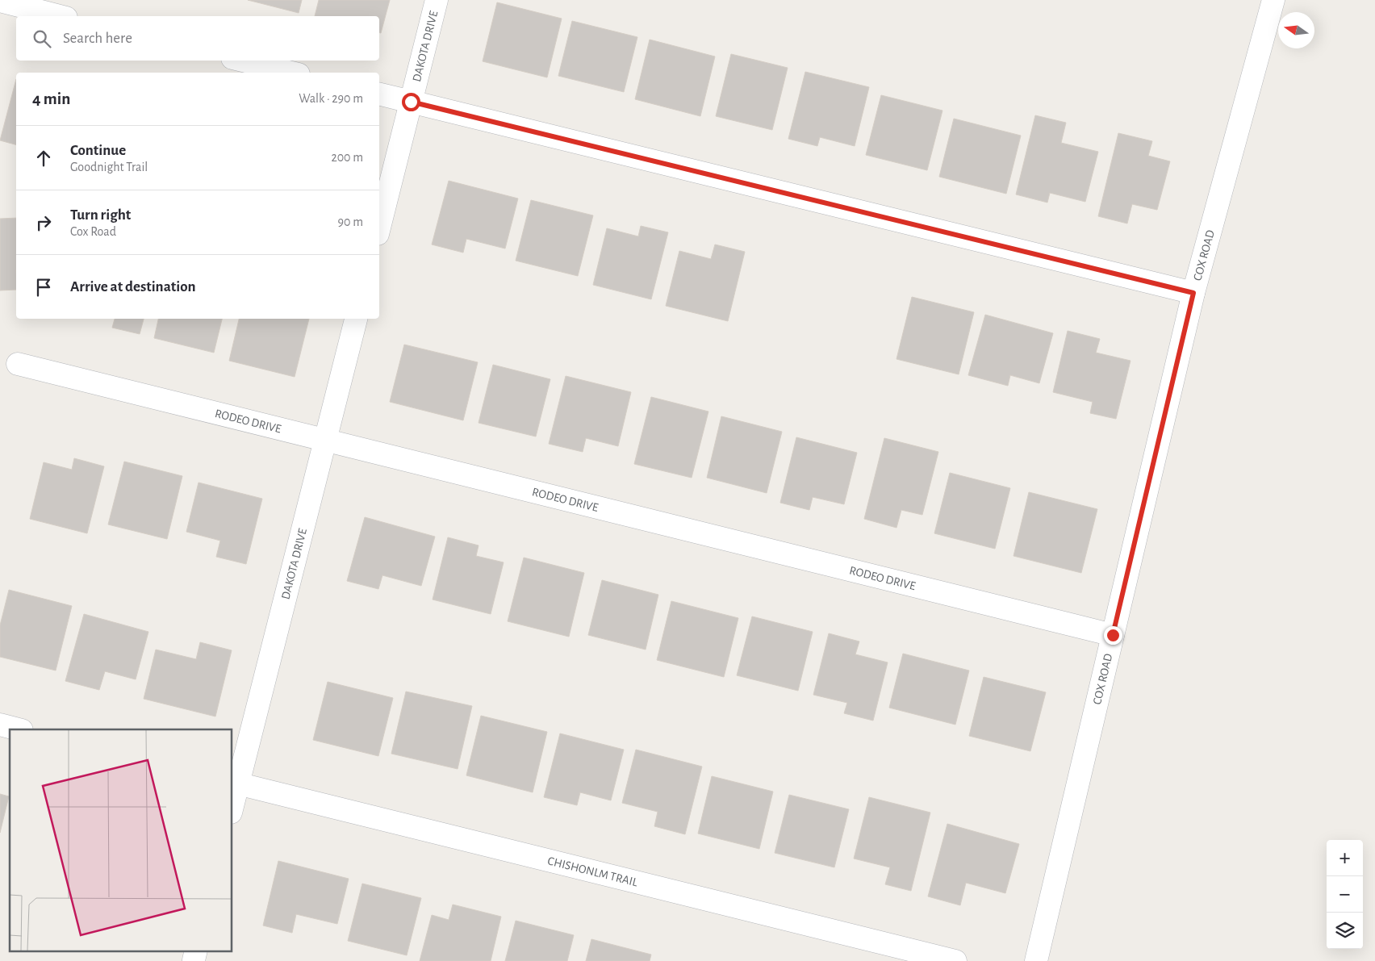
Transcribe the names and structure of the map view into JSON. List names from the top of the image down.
{
  "streets": {
    "street": [
      "DAKOTA DRIVE",
      "COX ROAD",
      "RODEO DRIVE",
      "CHISHONLM TRAIL"
    ]
  },
  "crossings": [
    ["DAKOTA DRIVE", "RODEO DRIVE"],
    ["DAKOTA DRIVE", "CHISHONLM TRAIL"],
    ["COX ROAD", "RODEO DRIVE"]
  ],
  "north": "left",
  "page": {
    "search": "Search here",
    "heading": ["4 min", "Walk · 290 m"],
    "list": [
      ["Continue", "Goodnight Trail", "200 m"],
      ["Turn right", "Cox Road", "90 m"],
      "Arrive at destination"
    ],
    "map_buttons": ["+", "−"]
  }
}
